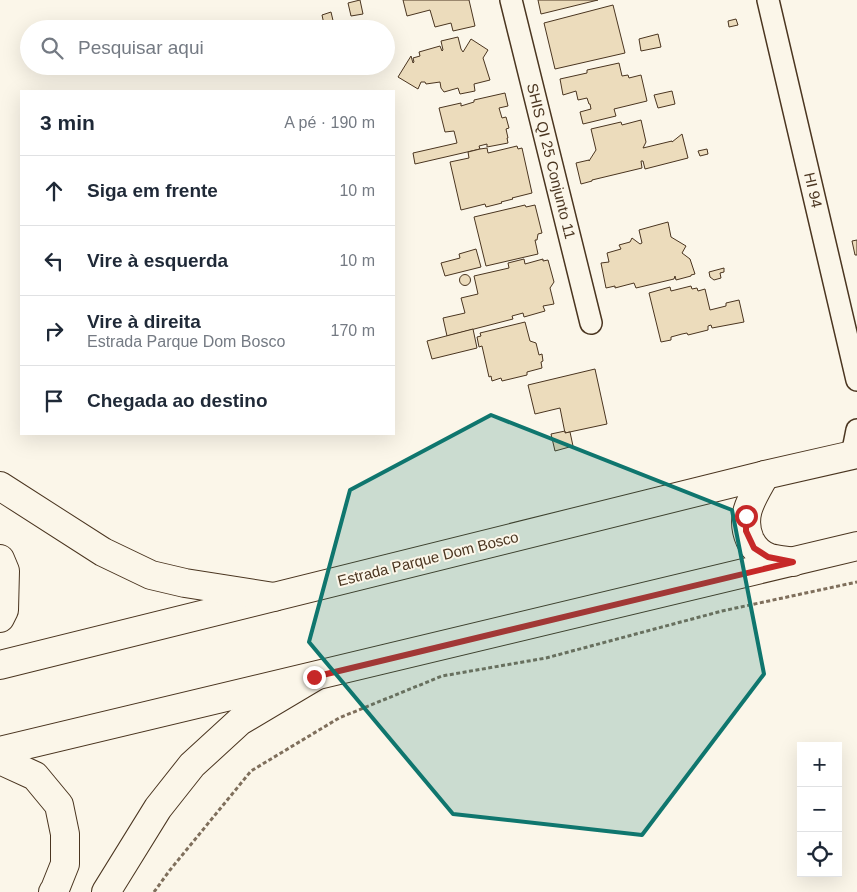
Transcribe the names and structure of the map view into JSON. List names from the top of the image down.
{
  "streets": {
    "main road": ["Estrada Parque Dom Bosco"],
    "street": ["SHIS QI 25 Conjunto 11", "HI 94"]
  },
  "page": {
    "search": "Pesquisar aqui",
    "heading": ["3 min", "A pé · 190 m"],
    "list": [
      ["Siga em frente", "10 m"],
      ["Vire à esquerda", "10 m"],
      ["Vire à direita", "Estrada Parque Dom Bosco", "170 m"],
      "Chegada ao destino"
    ],
    "map_buttons": ["+", "−"]
  }
}
